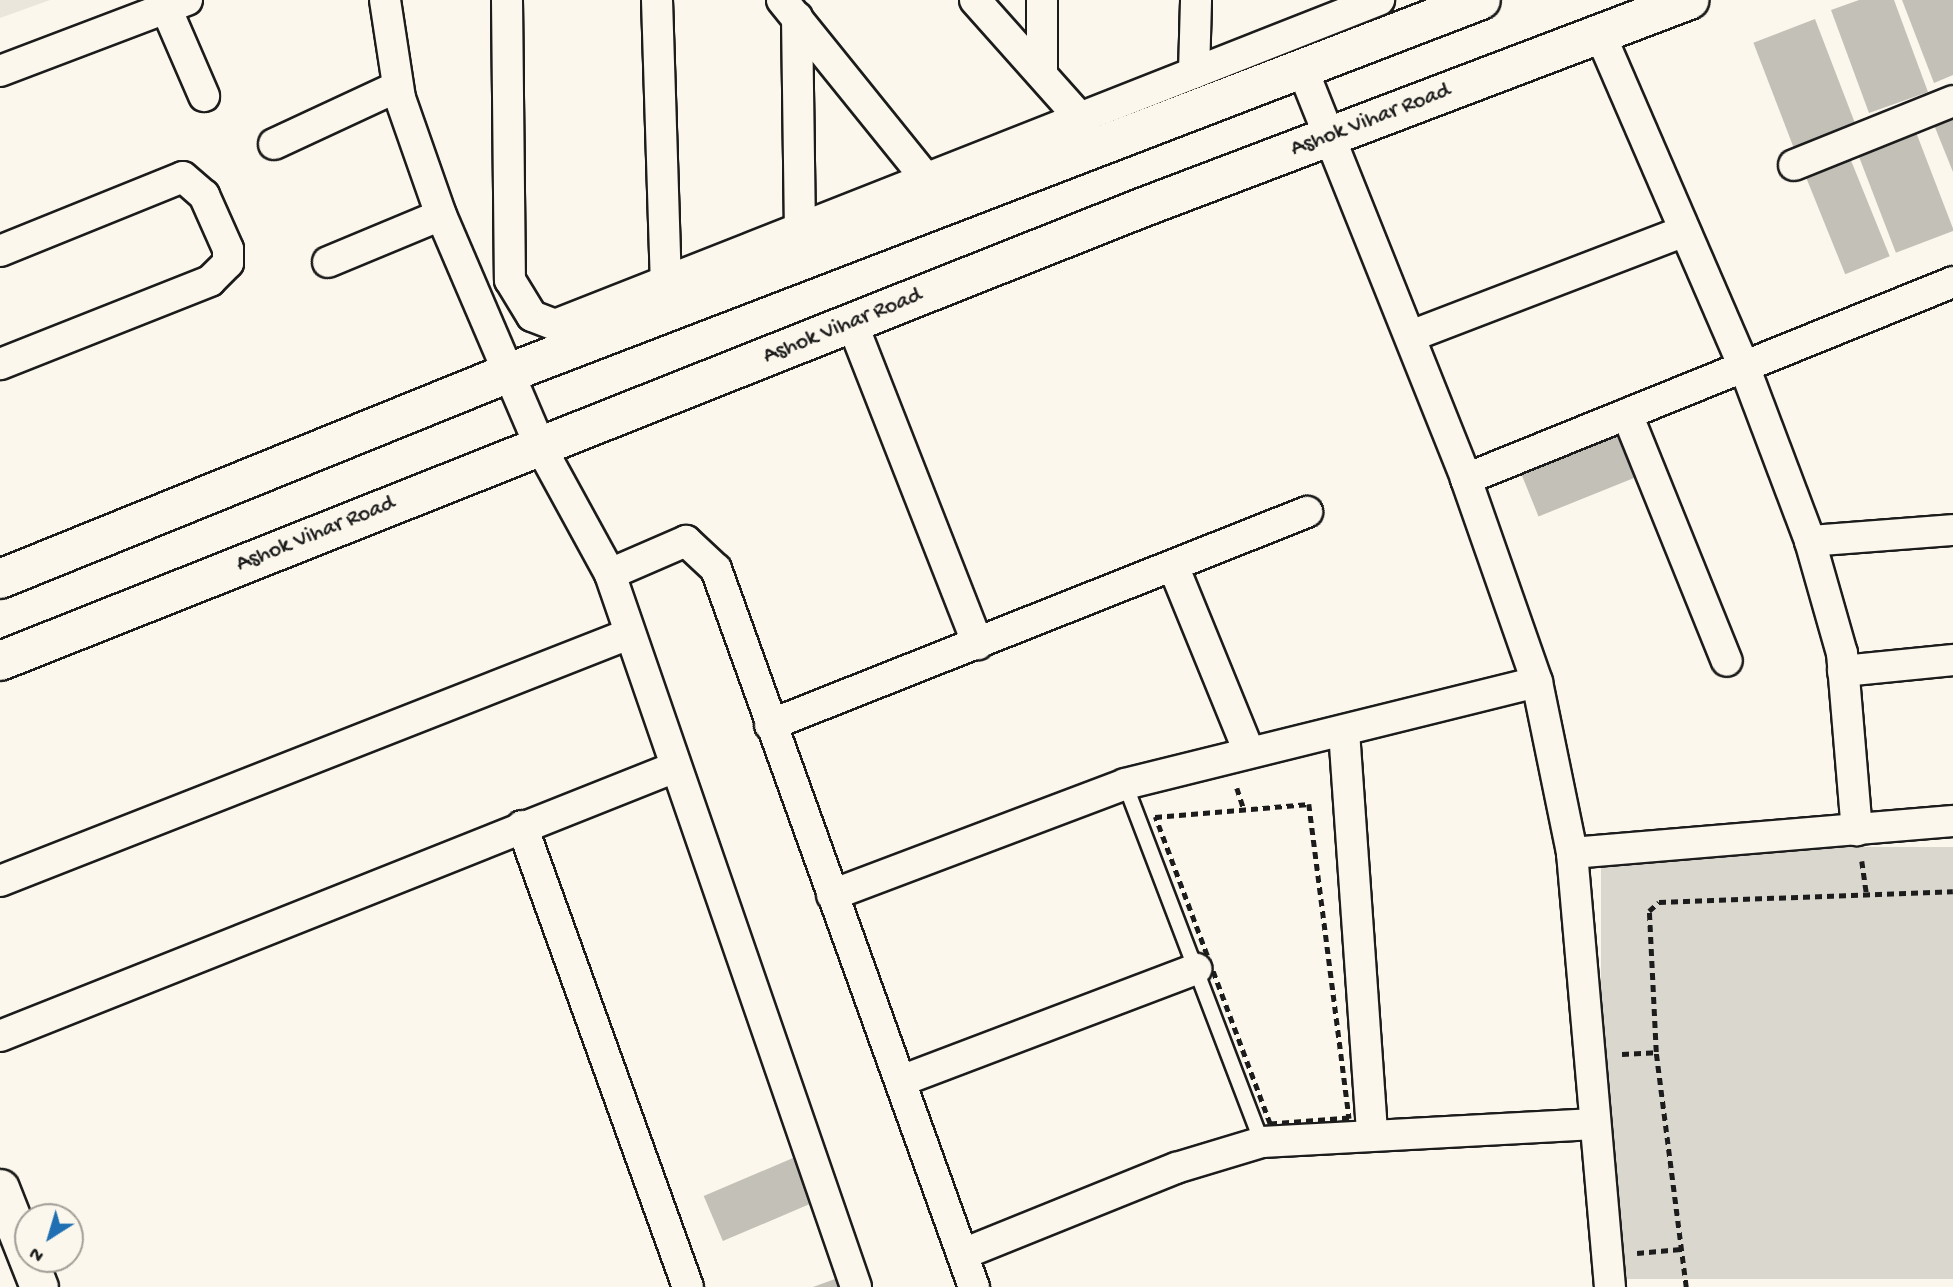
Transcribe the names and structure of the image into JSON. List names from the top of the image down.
{
  "streets": {
    "main road": ["Ashok Vihar Road"]
  },
  "north": "bottom left"
}
